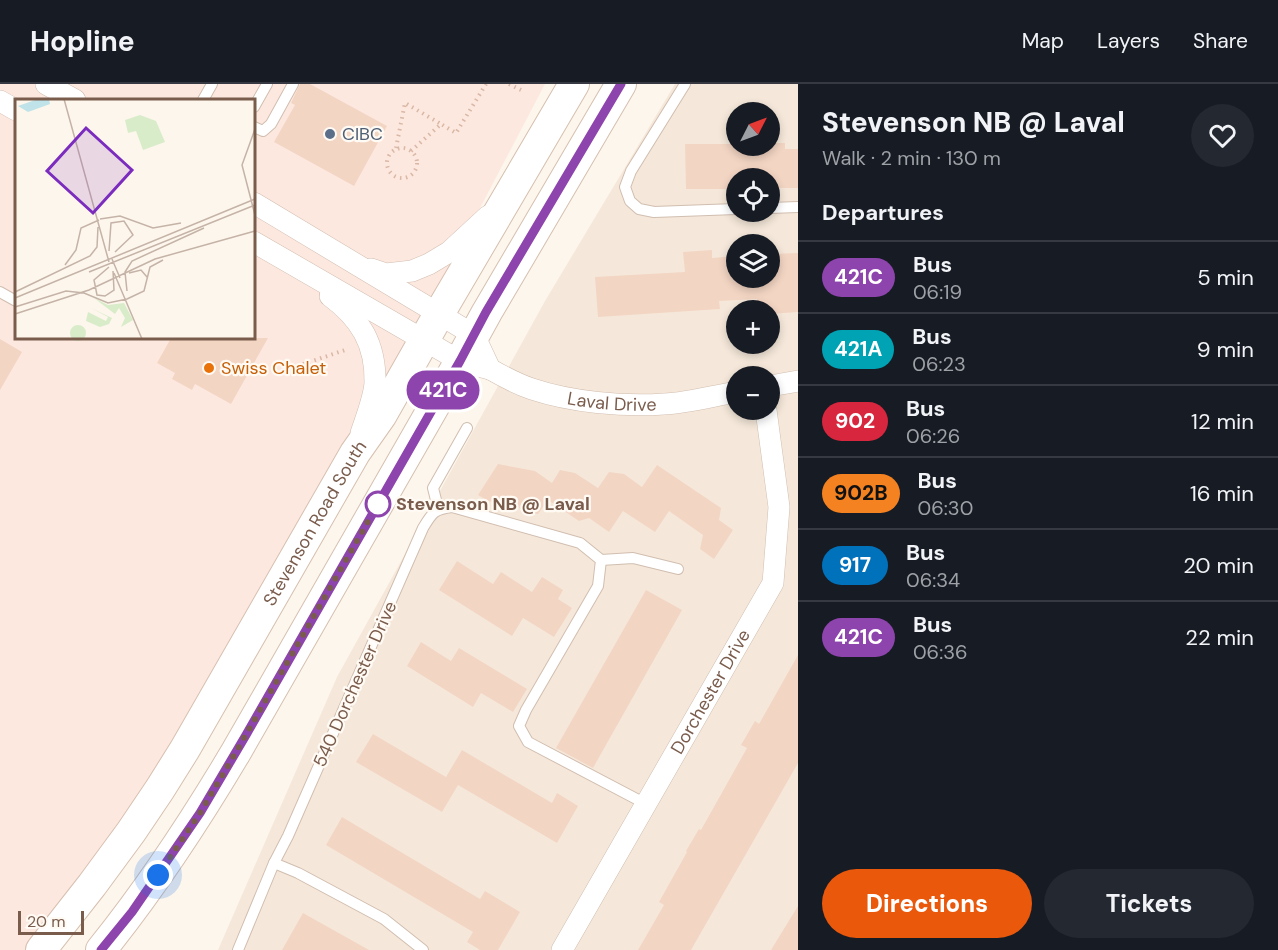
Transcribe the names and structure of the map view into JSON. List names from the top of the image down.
{
  "streets": {
    "main road": ["Stevenson Road South"],
    "street": ["Laval Drive", "Dorchester Drive"],
    "lane": ["540 Dorchester Drive"]
  },
  "places": ["CIBC", "Swiss Chalet", "Stevenson NB @ Laval"],
  "lines": ["bus line 421C"],
  "scale_bar": "20 m",
  "north": "top right",
  "page": {
    "header": "Hopline",
    "nav": ["Map", "Layers", "Share"],
    "on_map": "421C",
    "heading": [
      ["Stevenson NB @ Laval", "Walk · 2 min · 130 m"],
      "Departures"
    ],
    "map_buttons": ["+", "−"],
    "list": [
      {
        "mark": "421C",
        "name": "Bus",
        "note": "06:19",
        "value": "5 min"
      },
      {
        "mark": "421A",
        "name": "Bus",
        "note": "06:23",
        "value": "9 min"
      },
      {
        "mark": "902",
        "name": "Bus",
        "note": "06:26",
        "value": "12 min"
      },
      {
        "mark": "902B",
        "name": "Bus",
        "note": "06:30",
        "value": "16 min"
      },
      {
        "mark": "917",
        "name": "Bus",
        "note": "06:34",
        "value": "20 min"
      },
      {
        "mark": "421C",
        "name": "Bus",
        "note": "06:36",
        "value": "22 min"
      }
    ],
    "buttons": ["Directions", "Tickets"],
    "scale": "20 m"
  }
}
